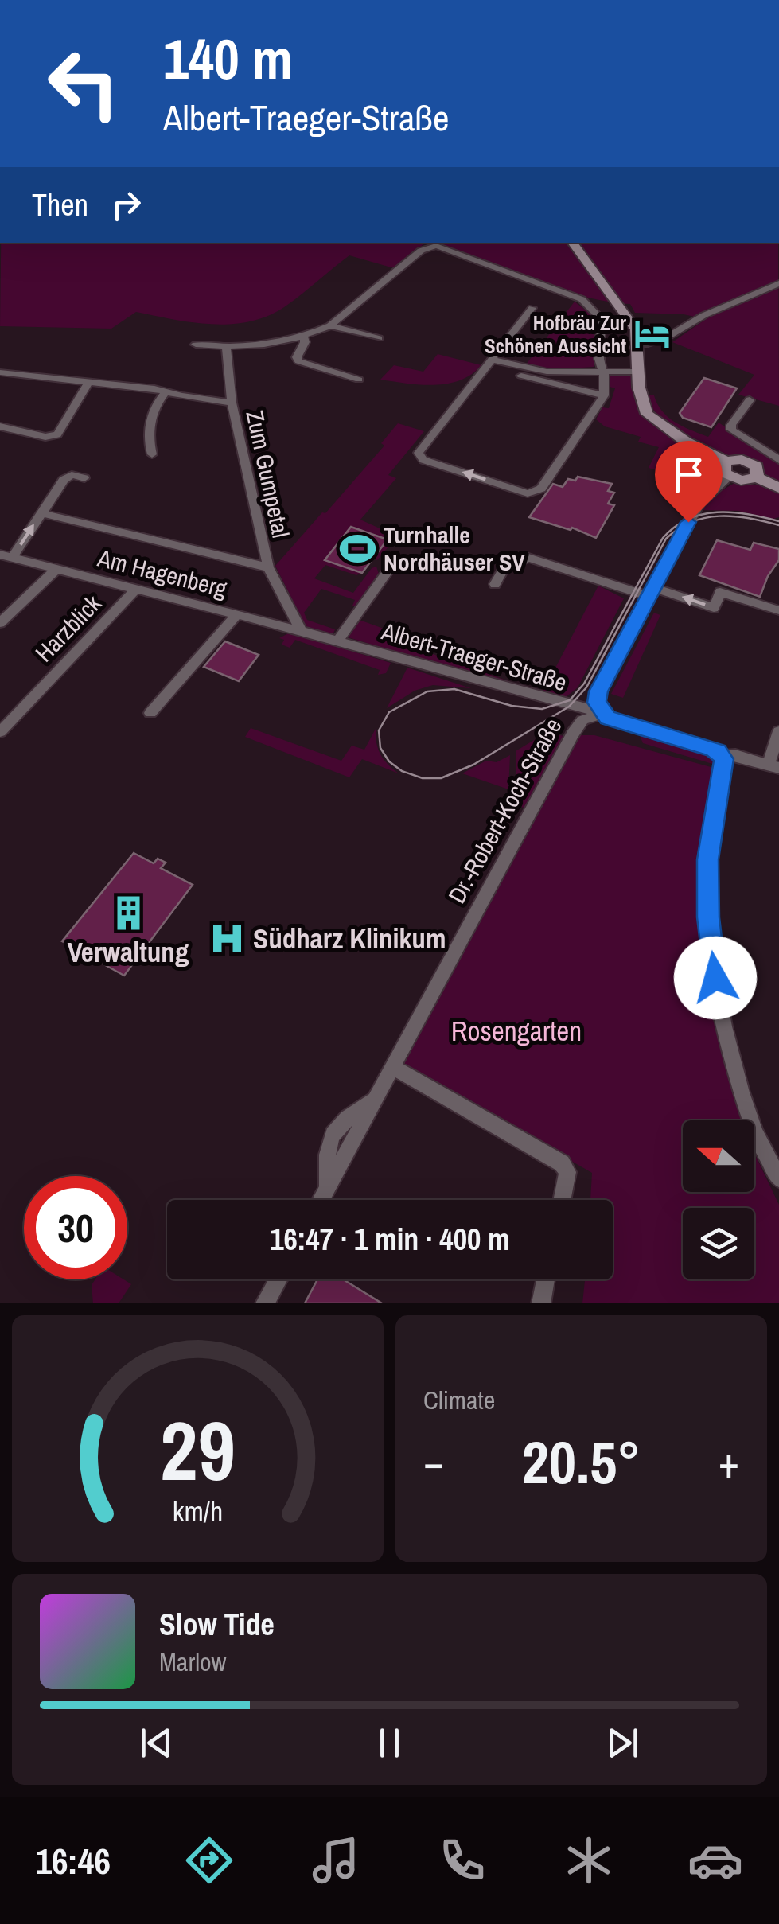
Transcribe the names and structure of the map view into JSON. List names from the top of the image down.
{
  "streets": {
    "street": [
      "Zum Gumpetal",
      "Am Hagenberg",
      "Harzblick",
      "Albert-Traeger-Straße",
      "Dr.-Robert-Koch-Straße"
    ]
  },
  "crossings": [
    ["Zum Gumpetal", "Am Hagenberg"],
    ["Zum Gumpetal", "Albert-Traeger-Straße"],
    ["Am Hagenberg", "Harzblick"],
    ["Am Hagenberg", "Albert-Traeger-Straße"],
    ["Albert-Traeger-Straße", "Dr.-Robert-Koch-Straße"]
  ],
  "parks": ["Rosengarten"],
  "places": {
    "hotel": ["Hofbräu Zur Schönen Aussicht"],
    "sports": ["Turnhalle Nordhäuser SV"],
    "building": ["Verwaltung"],
    "hospital": ["Südharz Klinikum"]
  },
  "north": "left",
  "page": {
    "turn": ["140 m", "Albert-Traeger-Straße"],
    "then": "Then",
    "limit": "30",
    "trip": "16:47 · 1 min · 400 m",
    "tile": "Climate",
    "heat": ["−", "20.5°", "+"],
    "song": ["Slow Tide", "Marlow"],
    "tabs": "16:46",
    "gauge": ["29", "km/h"]
  }
}
